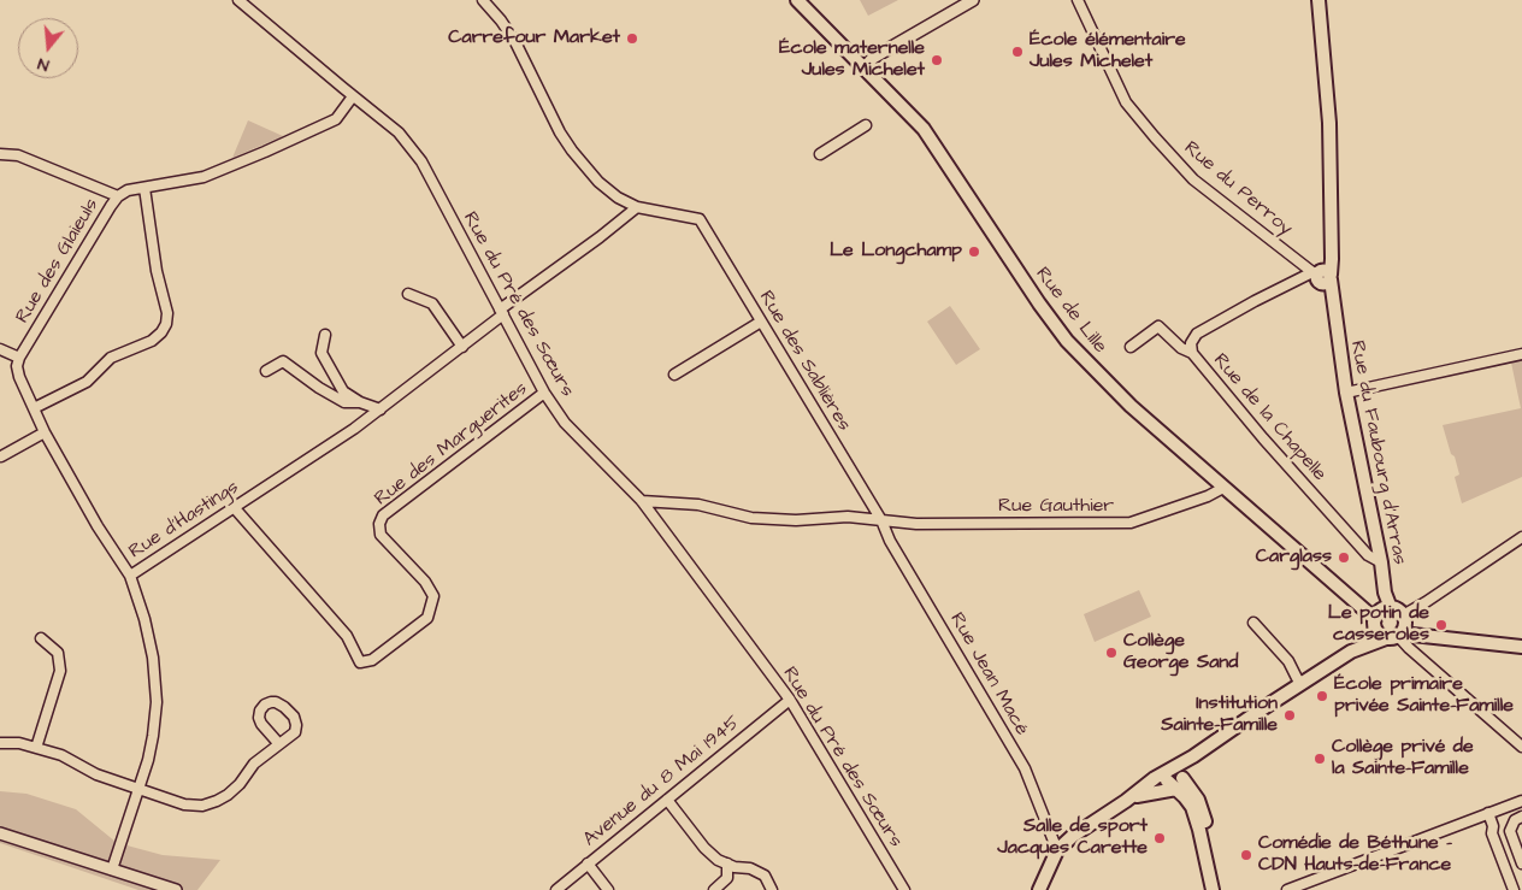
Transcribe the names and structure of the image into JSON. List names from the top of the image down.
{
  "streets": {
    "main road": ["Rue de Lille", "Rue du Faubourg d'Arras"],
    "street": [
      "Rue du Perroy",
      "Rue des Glaieuls",
      "Rue du Pré des Sœurs",
      "Rue des Sablières",
      "Rue de la Chapelle",
      "Rue des Marguerites",
      "Rue Gauthier",
      "Rue d'Hastings",
      "Rue Jean Macé",
      "Avenue du 8 Mai 1945"
    ]
  },
  "crossings": [
    ["Rue du Perroy", "Rue de la Chapelle"],
    ["Rue du Perroy", "Rue du Faubourg d'Arras"],
    ["Rue des Glaieuls", "Rue du Pré des Sœurs"],
    ["Rue du Pré des Sœurs", "Rue des Marguerites"],
    ["Rue du Pré des Sœurs", "Rue Gauthier"],
    ["Rue du Pré des Sœurs", "Rue d'Hastings"],
    ["Rue du Pré des Sœurs", "Avenue du 8 Mai 1945"],
    ["Rue de Lille", "Rue du Faubourg d'Arras"],
    ["Rue de Lille", "Rue Gauthier"],
    ["Rue des Sablières", "Rue Gauthier"],
    ["Rue des Sablières", "Rue d'Hastings"],
    ["Rue des Sablières", "Rue Jean Macé"],
    ["Rue de la Chapelle", "Rue du Faubourg d'Arras"],
    ["Rue des Marguerites", "Rue d'Hastings"],
    ["Rue Gauthier", "Rue Jean Macé"]
  ],
  "places": [
    "Carrefour Market",
    "École élémentaire Jules Michelet",
    "École maternelle Jules Michelet",
    "Le Longchamp",
    "Carglass",
    "Le potin de casseroles",
    "Collège George Sand",
    "École primaire privée Sainte-Famille",
    "Institution Sainte-Famille",
    "Collège privé de la Sainte-Famille",
    "Salle de sport Jacques Carette",
    "Comédie de Béthune - CDN Hauts-de-France"
  ],
  "north": "bottom"
}
